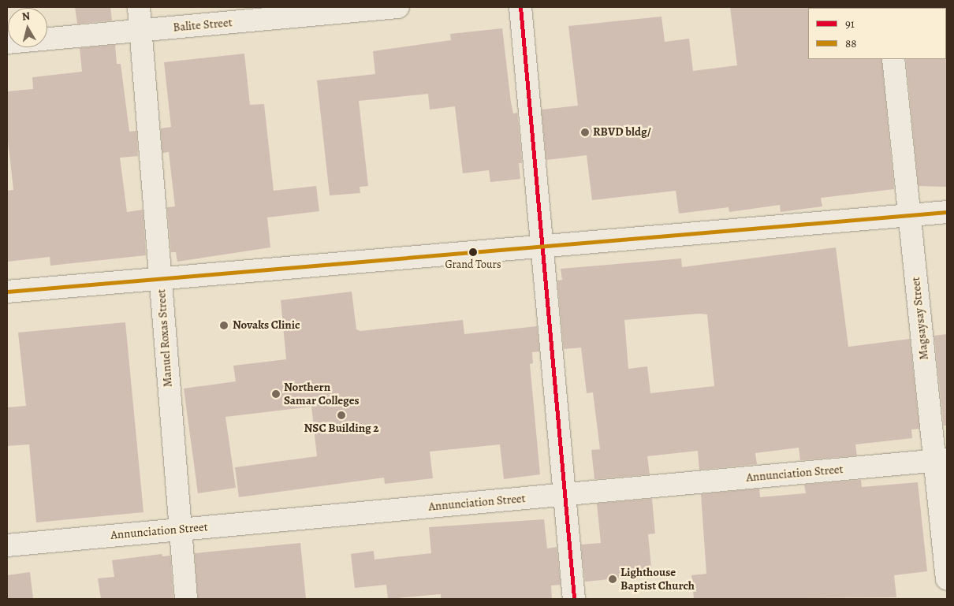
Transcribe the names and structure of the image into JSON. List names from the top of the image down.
{
  "streets": {
    "street": [
      "Balite Street",
      "Magsaysay Street",
      "Manuel Roxas Street",
      "Annunciation Street"
    ]
  },
  "crossings": [
    ["Balite Street", "Manuel Roxas Street"],
    ["Magsaysay Street", "Annunciation Street"],
    ["Manuel Roxas Street", "Annunciation Street"]
  ],
  "places": [
    "RBVD bldg/",
    "Grand Tours",
    "Novaks Clinic",
    "Northern Samar Colleges",
    "NSC Building 2",
    "Lighthouse Baptist Church"
  ],
  "lines": ["transit line 91", "transit line 88"],
  "legend": ["91", "88"],
  "north": "top"
}
